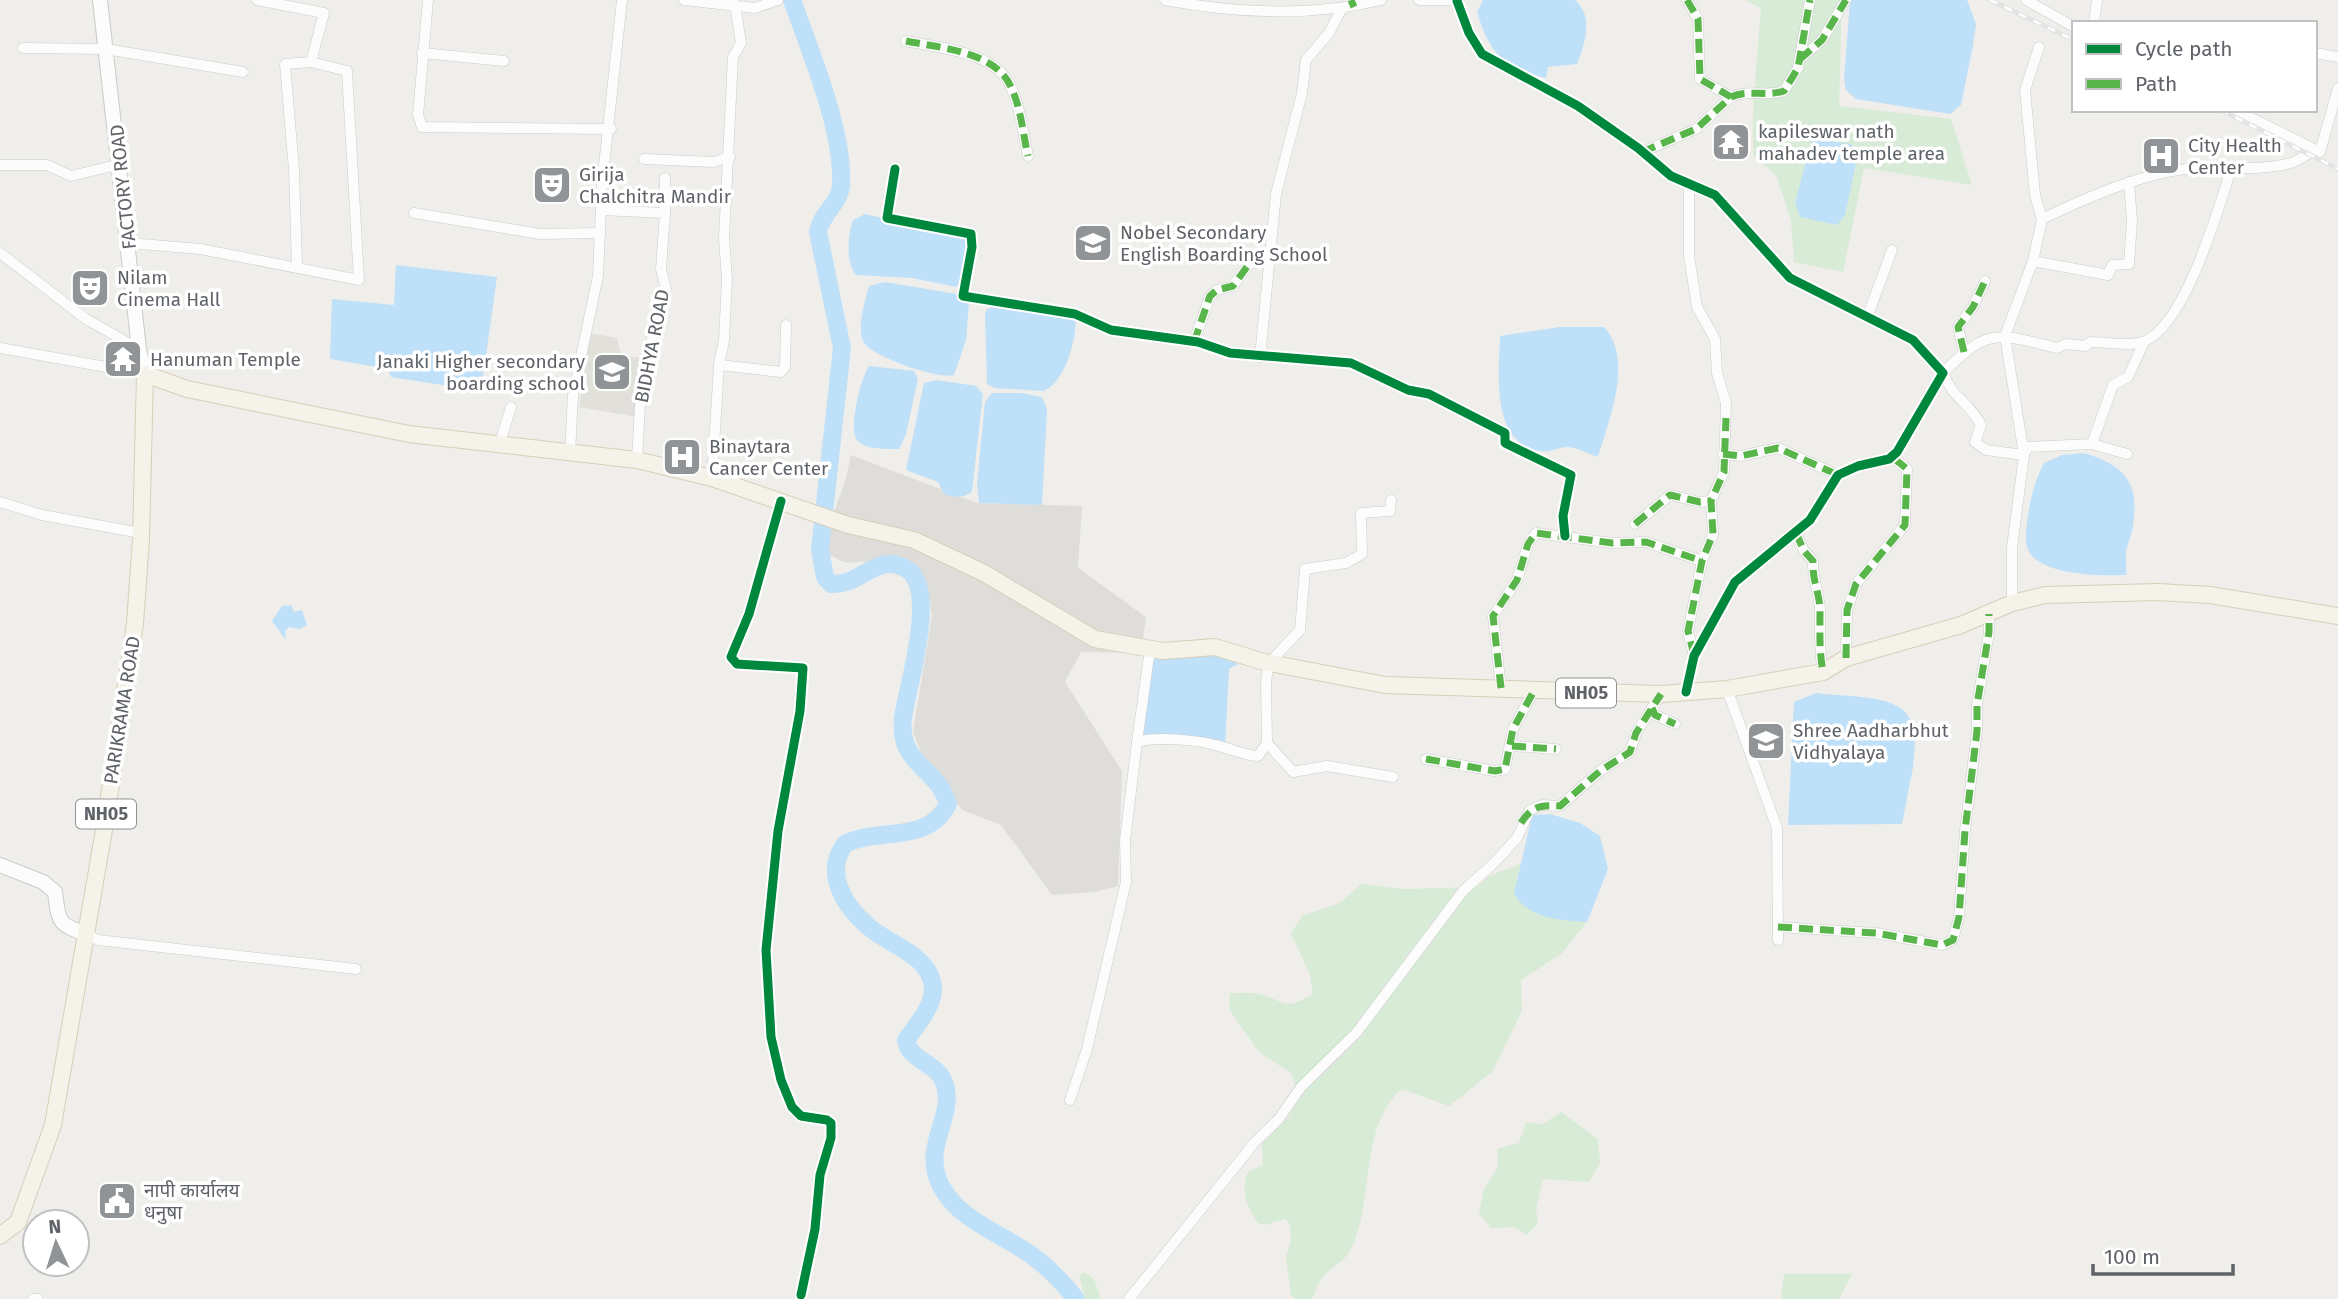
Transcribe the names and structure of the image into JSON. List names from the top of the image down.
{
  "streets": {
    "main road": ["FACTORY ROAD", "NH05", "PARIKRAMA ROAD"],
    "street": ["BIDHYA ROAD"]
  },
  "crossings": [
    ["FACTORY ROAD", "NH05"],
    ["FACTORY ROAD", "PARIKRAMA ROAD"],
    ["BIDHYA ROAD", "NH05"],
    ["NH05", "PARIKRAMA ROAD"]
  ],
  "places": {
    "temple": ["kapileswar nath mahadev temple area", "Hanuman Temple"],
    "hospital": ["City Health Center", "Binaytara Cancer Center"],
    "theatre": ["Girija Chalchitra Mandir", "Nilam Cinema Hall"],
    "school or university": ["Nobel Secondary English Boarding School", "Janaki Higher secondary boarding school", "Shree Aadharbhut Vidhyalaya"],
    "public building": ["नापी कार्यालय धनुषा"]
  },
  "legend": ["Cycle path", "Path"],
  "scale_bar": "100 m",
  "north": "top"
}
